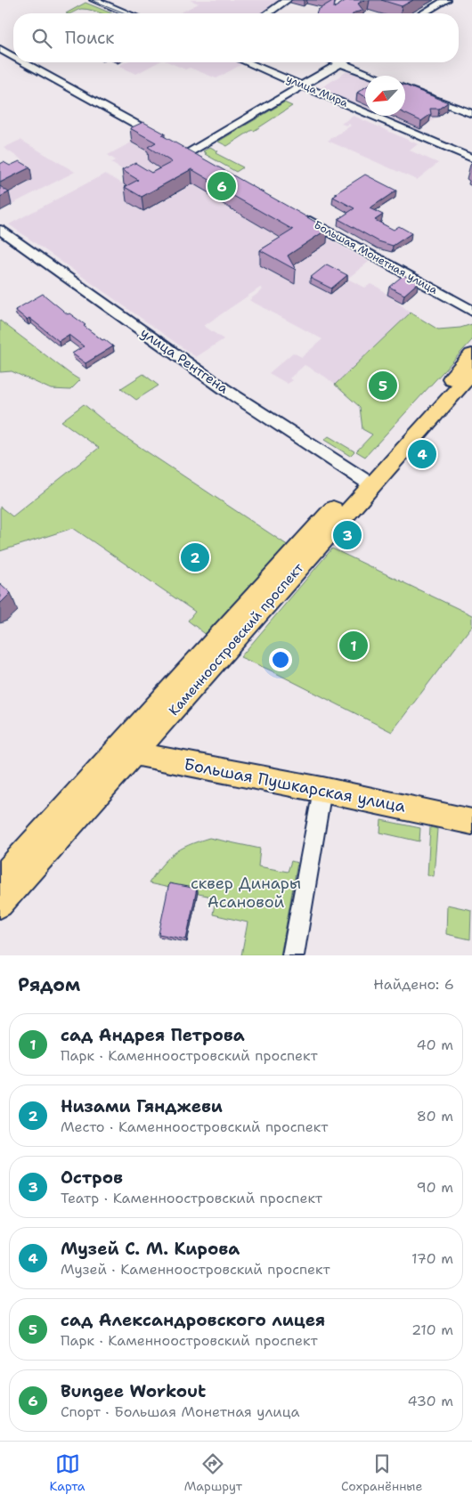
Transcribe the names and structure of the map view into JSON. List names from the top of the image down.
{
  "streets": {
    "main road": ["Каменноостровский проспект", "Большая Пушкарская улица"],
    "street": ["улица Мира", "Большая Монетная улица", "улица Рентгена"]
  },
  "crossings": [
    ["улица Рентгена", "Каменноостровский проспект"],
    ["Каменноостровский проспект", "Большая Пушкарская улица"]
  ],
  "parks": ["сквер Динары Асановой"],
  "north": "bottom left",
  "page": {
    "search": "Поиск",
    "pins": [
      "6",
      "5",
      "4",
      "3",
      "2",
      "1"
    ],
    "heading": ["Рядом", "Найдено: 6"],
    "list": [
      {
        "mark": "1",
        "name": "сад Андрея Петрова",
        "note": "Парк · Каменноостровский проспект",
        "value": "40 m"
      },
      {
        "mark": "2",
        "name": "Низами Гянджеви",
        "note": "Место · Каменноостровский проспект",
        "value": "80 m"
      },
      {
        "mark": "3",
        "name": "Остров",
        "note": "Театр · Каменноостровский проспект",
        "value": "90 m"
      },
      {
        "mark": "4",
        "name": "Музей С. М. Кирова",
        "note": "Музей · Каменноостровский проспект",
        "value": "170 m"
      },
      {
        "mark": "5",
        "name": "сад Александровского лицея",
        "note": "Парк · Каменноостровский проспект",
        "value": "210 m"
      },
      {
        "mark": "6",
        "name": "Bungee Workout",
        "note": "Спорт · Большая Монетная улица",
        "value": "430 m"
      }
    ],
    "nav": ["Карта", "Маршрут", "Сохранённые"]
  }
}
